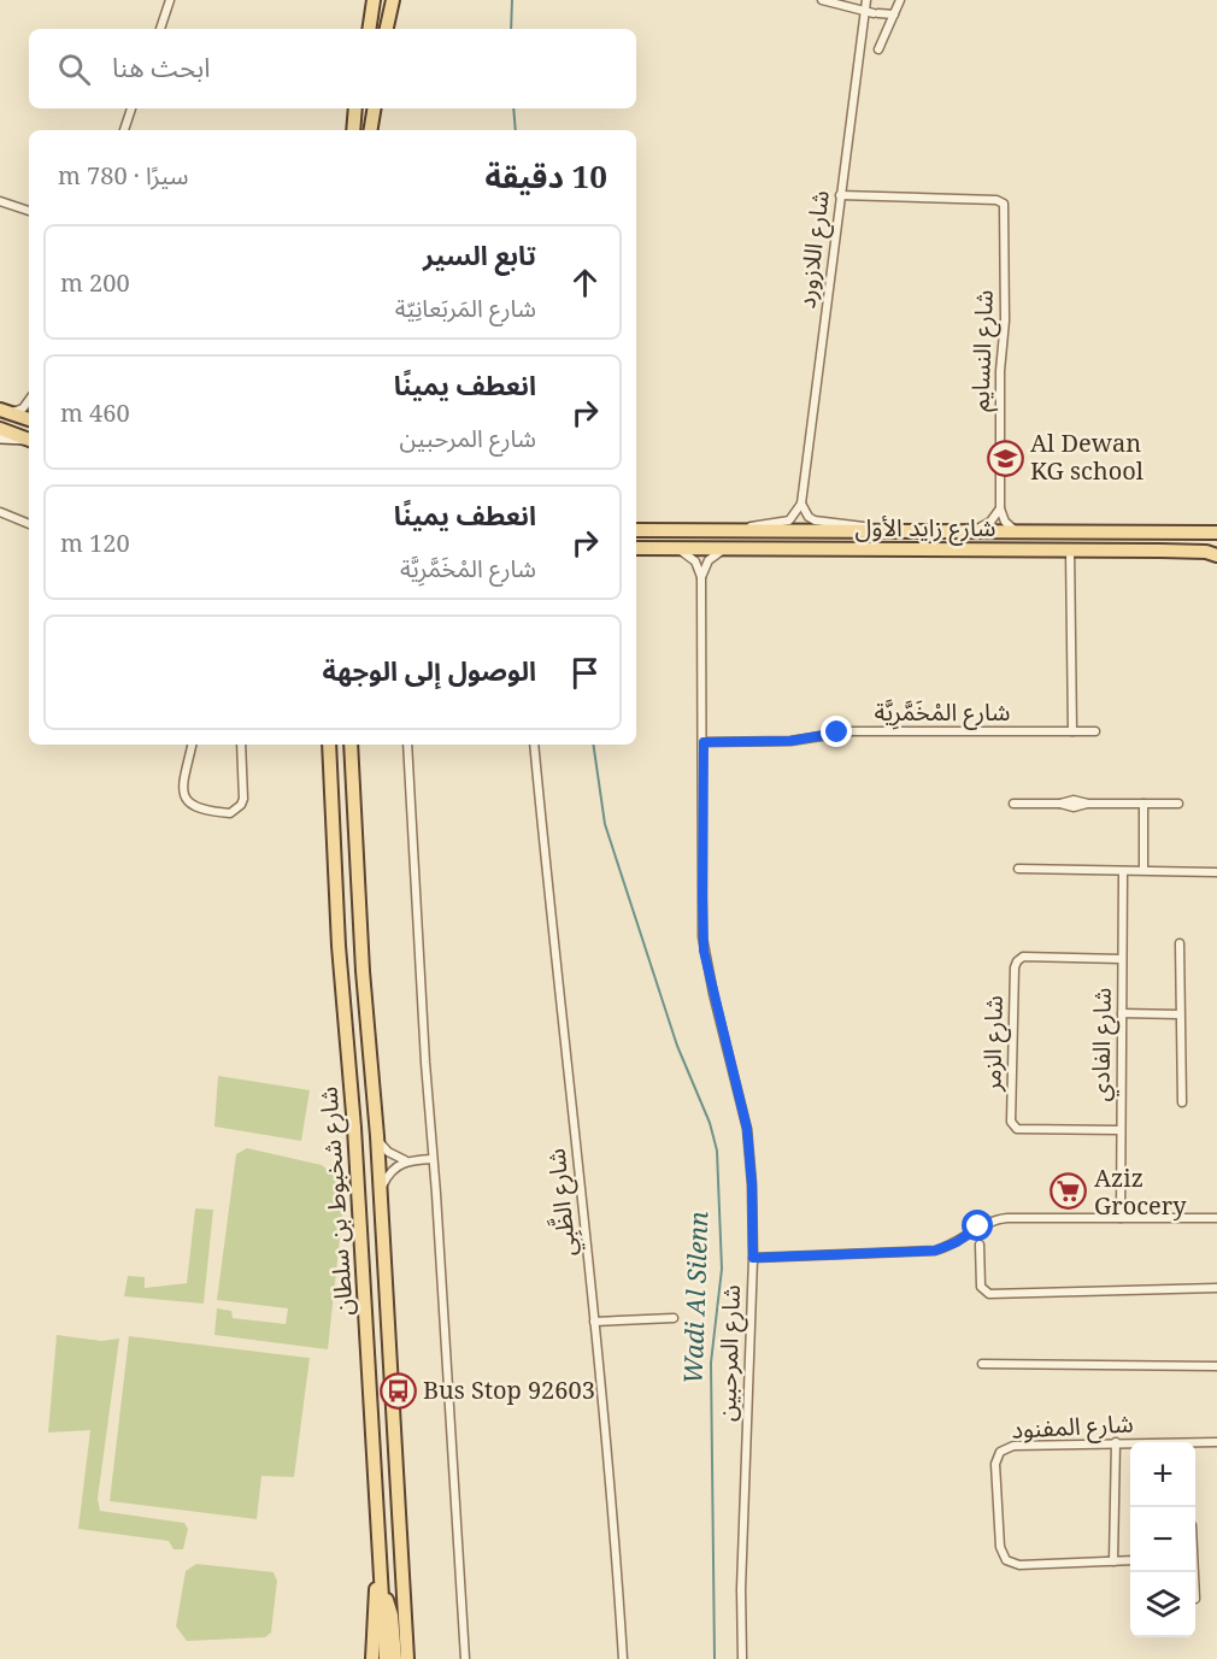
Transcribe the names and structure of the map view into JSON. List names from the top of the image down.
{
  "streets": {
    "main road": ["شارع زايد الأول", "شارع شخبوط بن سلطان"],
    "street": [
      "شارع اللازورد",
      "شارع النسايم",
      "شارع المْخَمَّرِيَّة",
      "شارع الزمر",
      "شارع الفادي",
      "شارع الظَّبِي",
      "شارع المرحبين",
      "شارع المفنود"
    ]
  },
  "crossings": [
    ["شارع اللازورد", "شارع النسايم"],
    ["شارع المْخَمَّرِيَّة", "شارع المرحبين"],
    ["شارع الزمر", "شارع الفادي"]
  ],
  "water": ["Wadi Al Silenn"],
  "places": {
    "school or university": ["Al Dewan KG school"],
    "supermarket": ["Aziz Grocery"],
    "bus stop": ["Bus Stop 92603"]
  },
  "page": {
    "search": "ابحث هنا",
    "heading": ["10 دقيقة", "سيرًا · 780 m"],
    "list": [
      ["تابع السير", "شارع المَربَعانِيّة", "200 m"],
      ["انعطف يمينًا", "شارع المرحبين", "460 m"],
      ["انعطف يمينًا", "شارع المْخَمَّرِيَّة", "120 m"],
      "الوصول إلى الوجهة"
    ],
    "map_buttons": ["+", "−"]
  }
}
